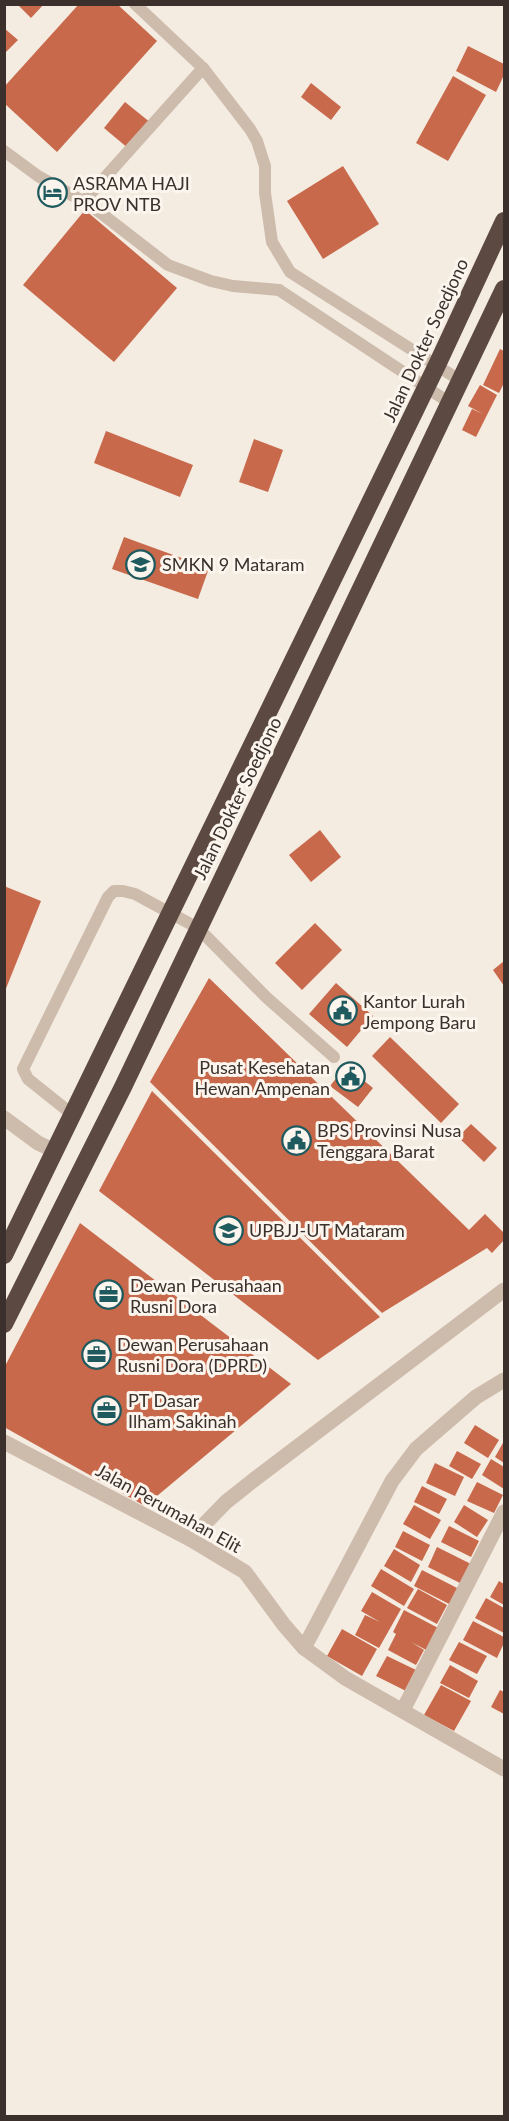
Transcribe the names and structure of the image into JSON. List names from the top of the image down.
{
  "streets": {
    "highway": ["Jalan Dokter Soedjono"],
    "street": ["Jalan Perumahan Elit"]
  },
  "places": {
    "hotel": ["ASRAMA HAJI PROV NTB"],
    "school or university": ["SMKN 9 Mataram", "UPBJJ-UT Mataram"],
    "public building": ["Kantor Lurah Jempong Baru", "Pusat Kesehatan Hewan Ampenan", "BPS Provinsi Nusa Tenggara Barat"],
    "office": ["Dewan Perusahaan Rusni Dora", "Dewan Perusahaan Rusni Dora (DPRD)", "PT Dasar Ilham Sakinah"]
  }
}
